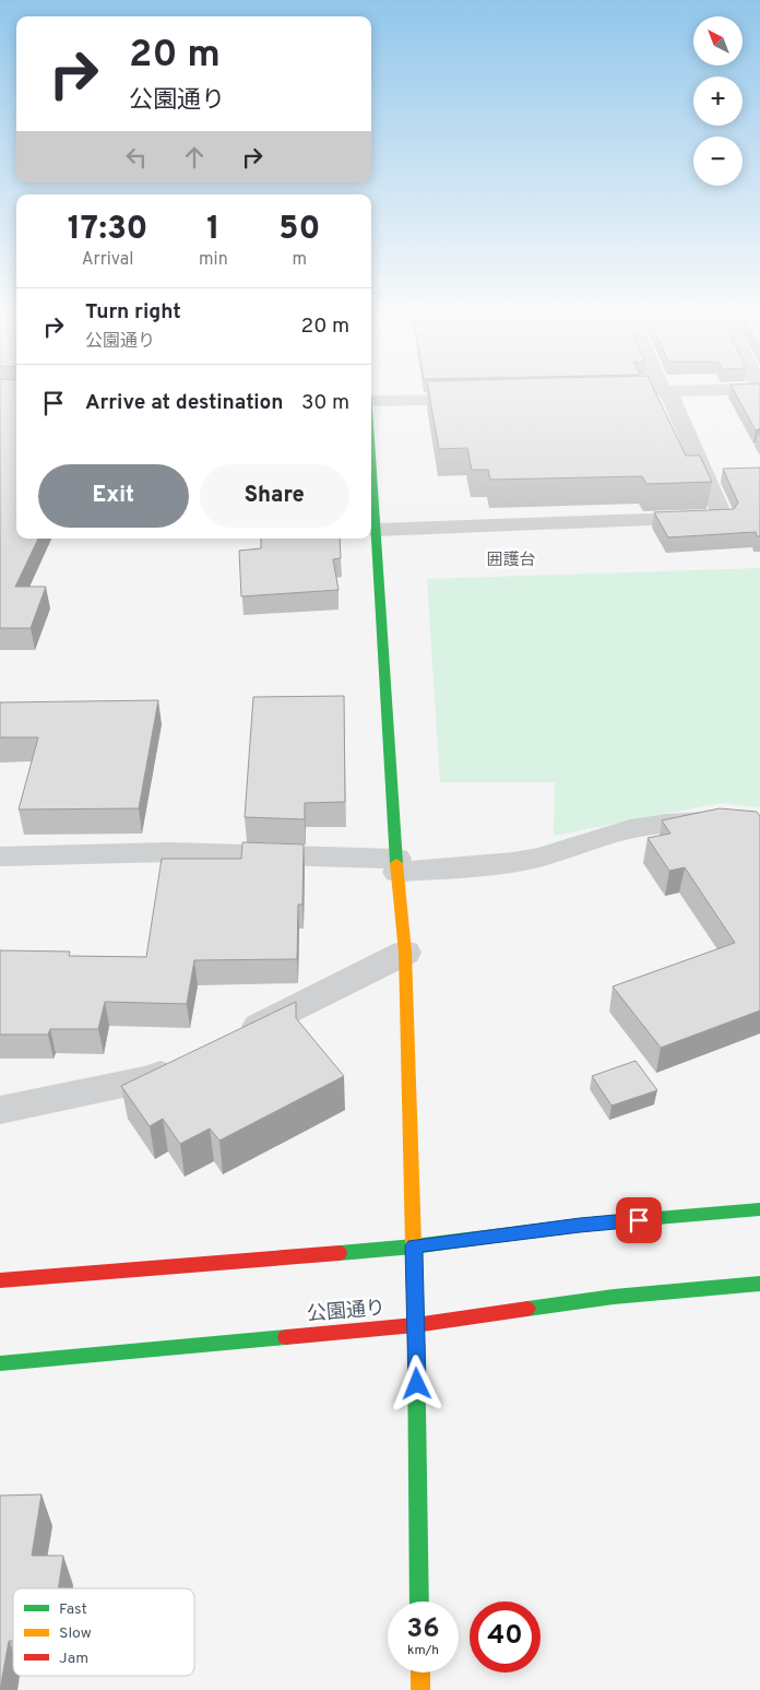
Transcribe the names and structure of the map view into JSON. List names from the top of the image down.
{
  "streets": {
    "street": ["公園通り"]
  },
  "districts": ["囲護台"],
  "legend": ["Fast", "Slow", "Jam"],
  "north": "top left",
  "page": {
    "map_buttons": ["+", "−"],
    "turn": ["20 m", "公園通り"],
    "eta": [
      "17:30",
      "Arrival",
      "1",
      "min",
      "50",
      "m"
    ],
    "list": [
      {
        "name": "Turn right",
        "note": "公園通り",
        "value": "20 m"
      },
      {
        "name": "Arrive at destination",
        "value": "30 m"
      }
    ],
    "buttons": ["Exit", "Share"],
    "speed": "36 km/h",
    "limit": "40"
  }
}
